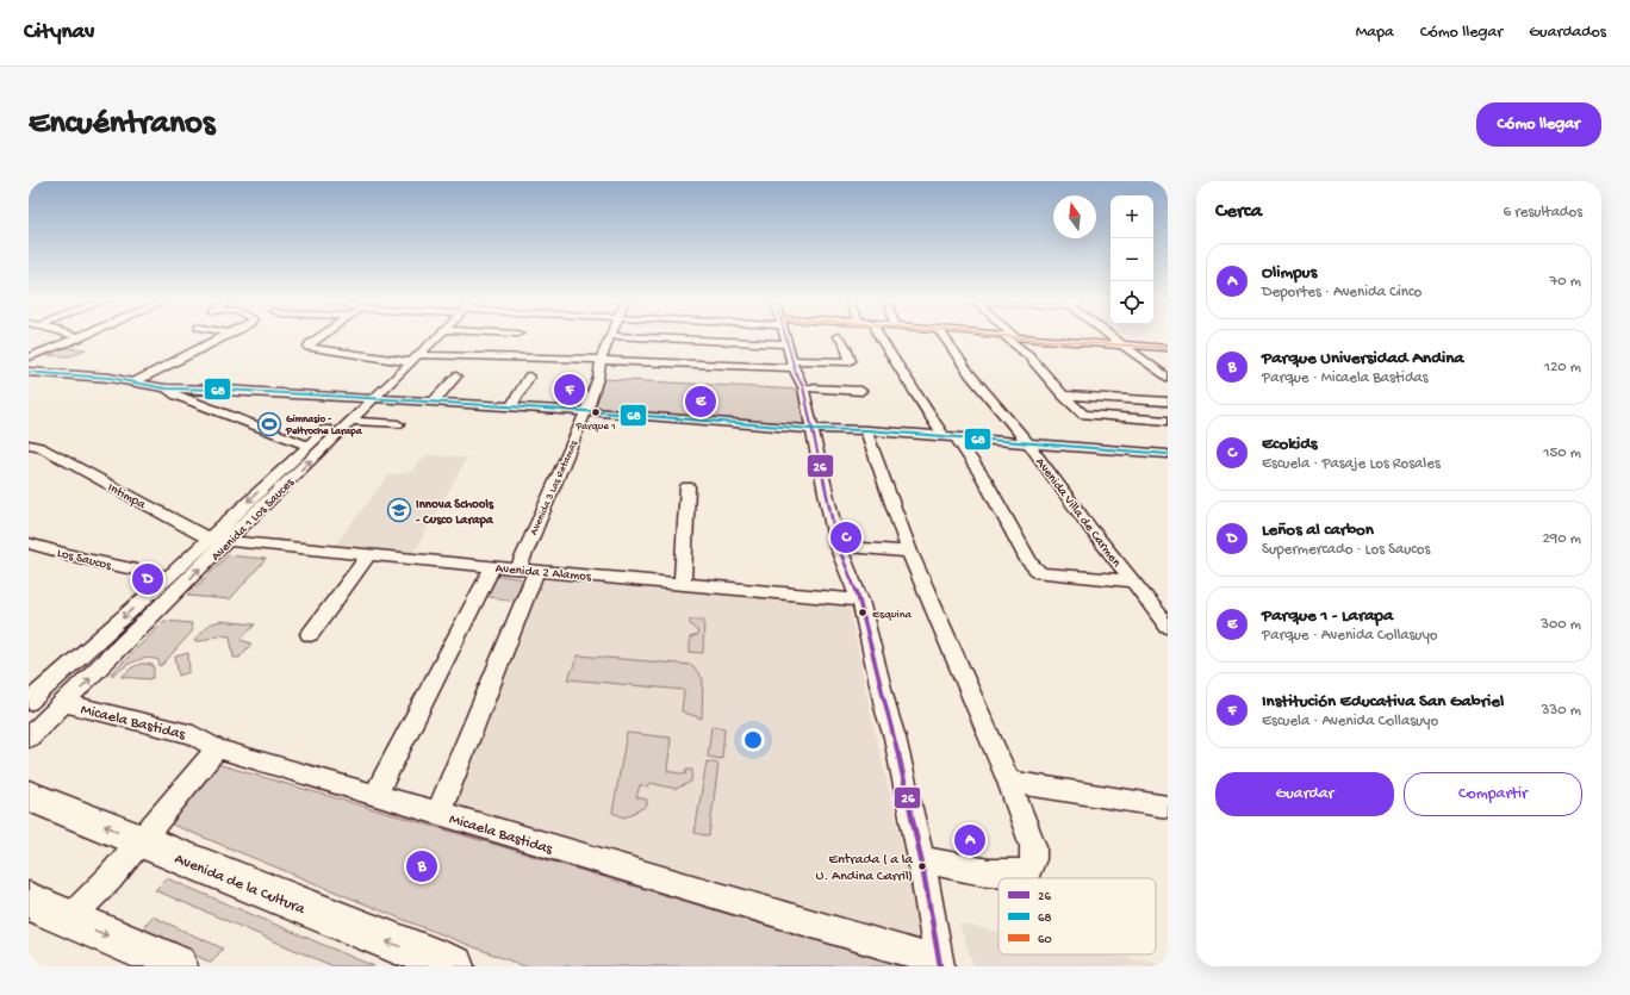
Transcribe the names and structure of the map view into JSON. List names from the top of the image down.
{
  "streets": {
    "highway": ["Avenida de la Cultura"],
    "street": [
      "Avenida 3 Las Retamas",
      "Intimpa",
      "Avenida Villa de Carmen",
      "Avenida 1 Los Sauces",
      "Los Saucos",
      "Avenida 2 Alamos",
      "Micaela Bastidas"
    ]
  },
  "crossings": [
    ["Avenida 3 Las Retamas", "Avenida 2 Alamos"],
    ["Avenida 3 Las Retamas", "Micaela Bastidas"],
    ["Intimpa", "Avenida 1 Los Sauces"],
    ["Intimpa", "Avenida 2 Alamos"],
    ["Avenida 1 Los Sauces", "Los Saucos"],
    ["Avenida 1 Los Sauces", "Avenida 2 Alamos"],
    ["Avenida 1 Los Sauces", "Micaela Bastidas"]
  ],
  "places": {
    "other": ["Parque 1", "Esquina", "Entrada ( a la U. Andina Carril)"],
    "sports": ["Gimnasio - Peltroche Larapa"],
    "school or university": ["Innova Schools - Cusco Larapa"]
  },
  "lines": ["transit line 26", "transit line 60", "transit line 68"],
  "legend": ["26", "68", "60"],
  "north": "top",
  "page": {
    "header": "Citynav",
    "nav": ["Mapa", "Cómo llegar", "Guardados"],
    "buttons": [
      "Cómo llegar",
      ["Guardar", "Compartir"]
    ],
    "title": "Encuéntranos",
    "heading": ["Cerca", "6 resultados"],
    "map_buttons": ["+", "−"],
    "list": [
      {
        "mark": "A",
        "name": "Olimpus",
        "note": "Deportes · Avenida Cinco",
        "value": "70 m"
      },
      {
        "mark": "B",
        "name": "Parque Universidad Andina",
        "note": "Parque · Micaela Bastidas",
        "value": "120 m"
      },
      {
        "mark": "C",
        "name": "Ecokids",
        "note": "Escuela · Pasaje Los Rosales",
        "value": "150 m"
      },
      {
        "mark": "D",
        "name": "Leños al carbon",
        "note": "Supermercado · Los Saucos",
        "value": "290 m"
      },
      {
        "mark": "E",
        "name": "Parque 1 - Larapa",
        "note": "Parque · Avenida Collasuyo",
        "value": "300 m"
      },
      {
        "mark": "F",
        "name": "Institución Educativa San Gabriel",
        "note": "Escuela · Avenida Collasuyo",
        "value": "330 m"
      }
    ],
    "pins": [
      "F",
      "E",
      "C",
      "D",
      "A",
      "B"
    ]
  }
}
